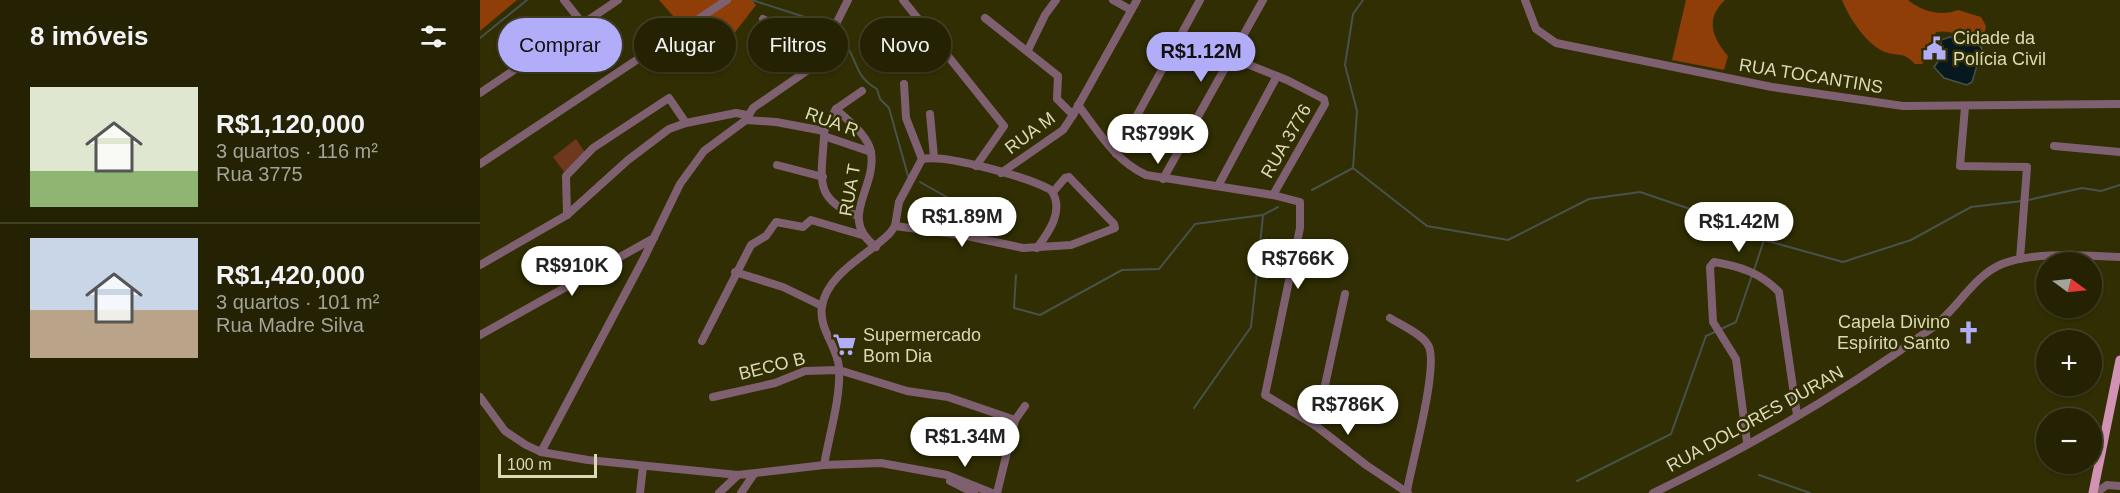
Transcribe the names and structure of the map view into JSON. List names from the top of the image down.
{
  "streets": {
    "street": [
      "RUA TOCANTINS",
      "RUA R",
      "RUA M",
      "RUA 3776",
      "RUA T",
      "BECO B",
      "RUA DOLORES DURAN"
    ]
  },
  "crossings": [
    ["RUA R", "RUA T"]
  ],
  "places": {
    "public building": ["Cidade da Polícia Civil"],
    "church": ["Capela Divino Espírito Santo"],
    "supermarket": ["Supermercado Bom Dia"]
  },
  "scale_bar": "100 m",
  "north": "right",
  "page": {
    "heading": "8 imóveis",
    "chip": [
      "Comprar",
      "Alugar",
      "Filtros",
      "Novo"
    ],
    "price": [
      "R$1.12M",
      "R$799K",
      "R$1.89M",
      "R$1.42M",
      "R$766K",
      "R$910K",
      "R$786K",
      "R$1.34M"
    ],
    "list": [
      {
        "name": "R$1,120,000",
        "note": "3 quartos · 116 m² · Rua 3775"
      },
      {
        "name": "R$1,420,000",
        "note": "3 quartos · 101 m² · Rua Madre Silva"
      }
    ],
    "map_buttons": ["+", "−"],
    "scale": "100 m"
  }
}
